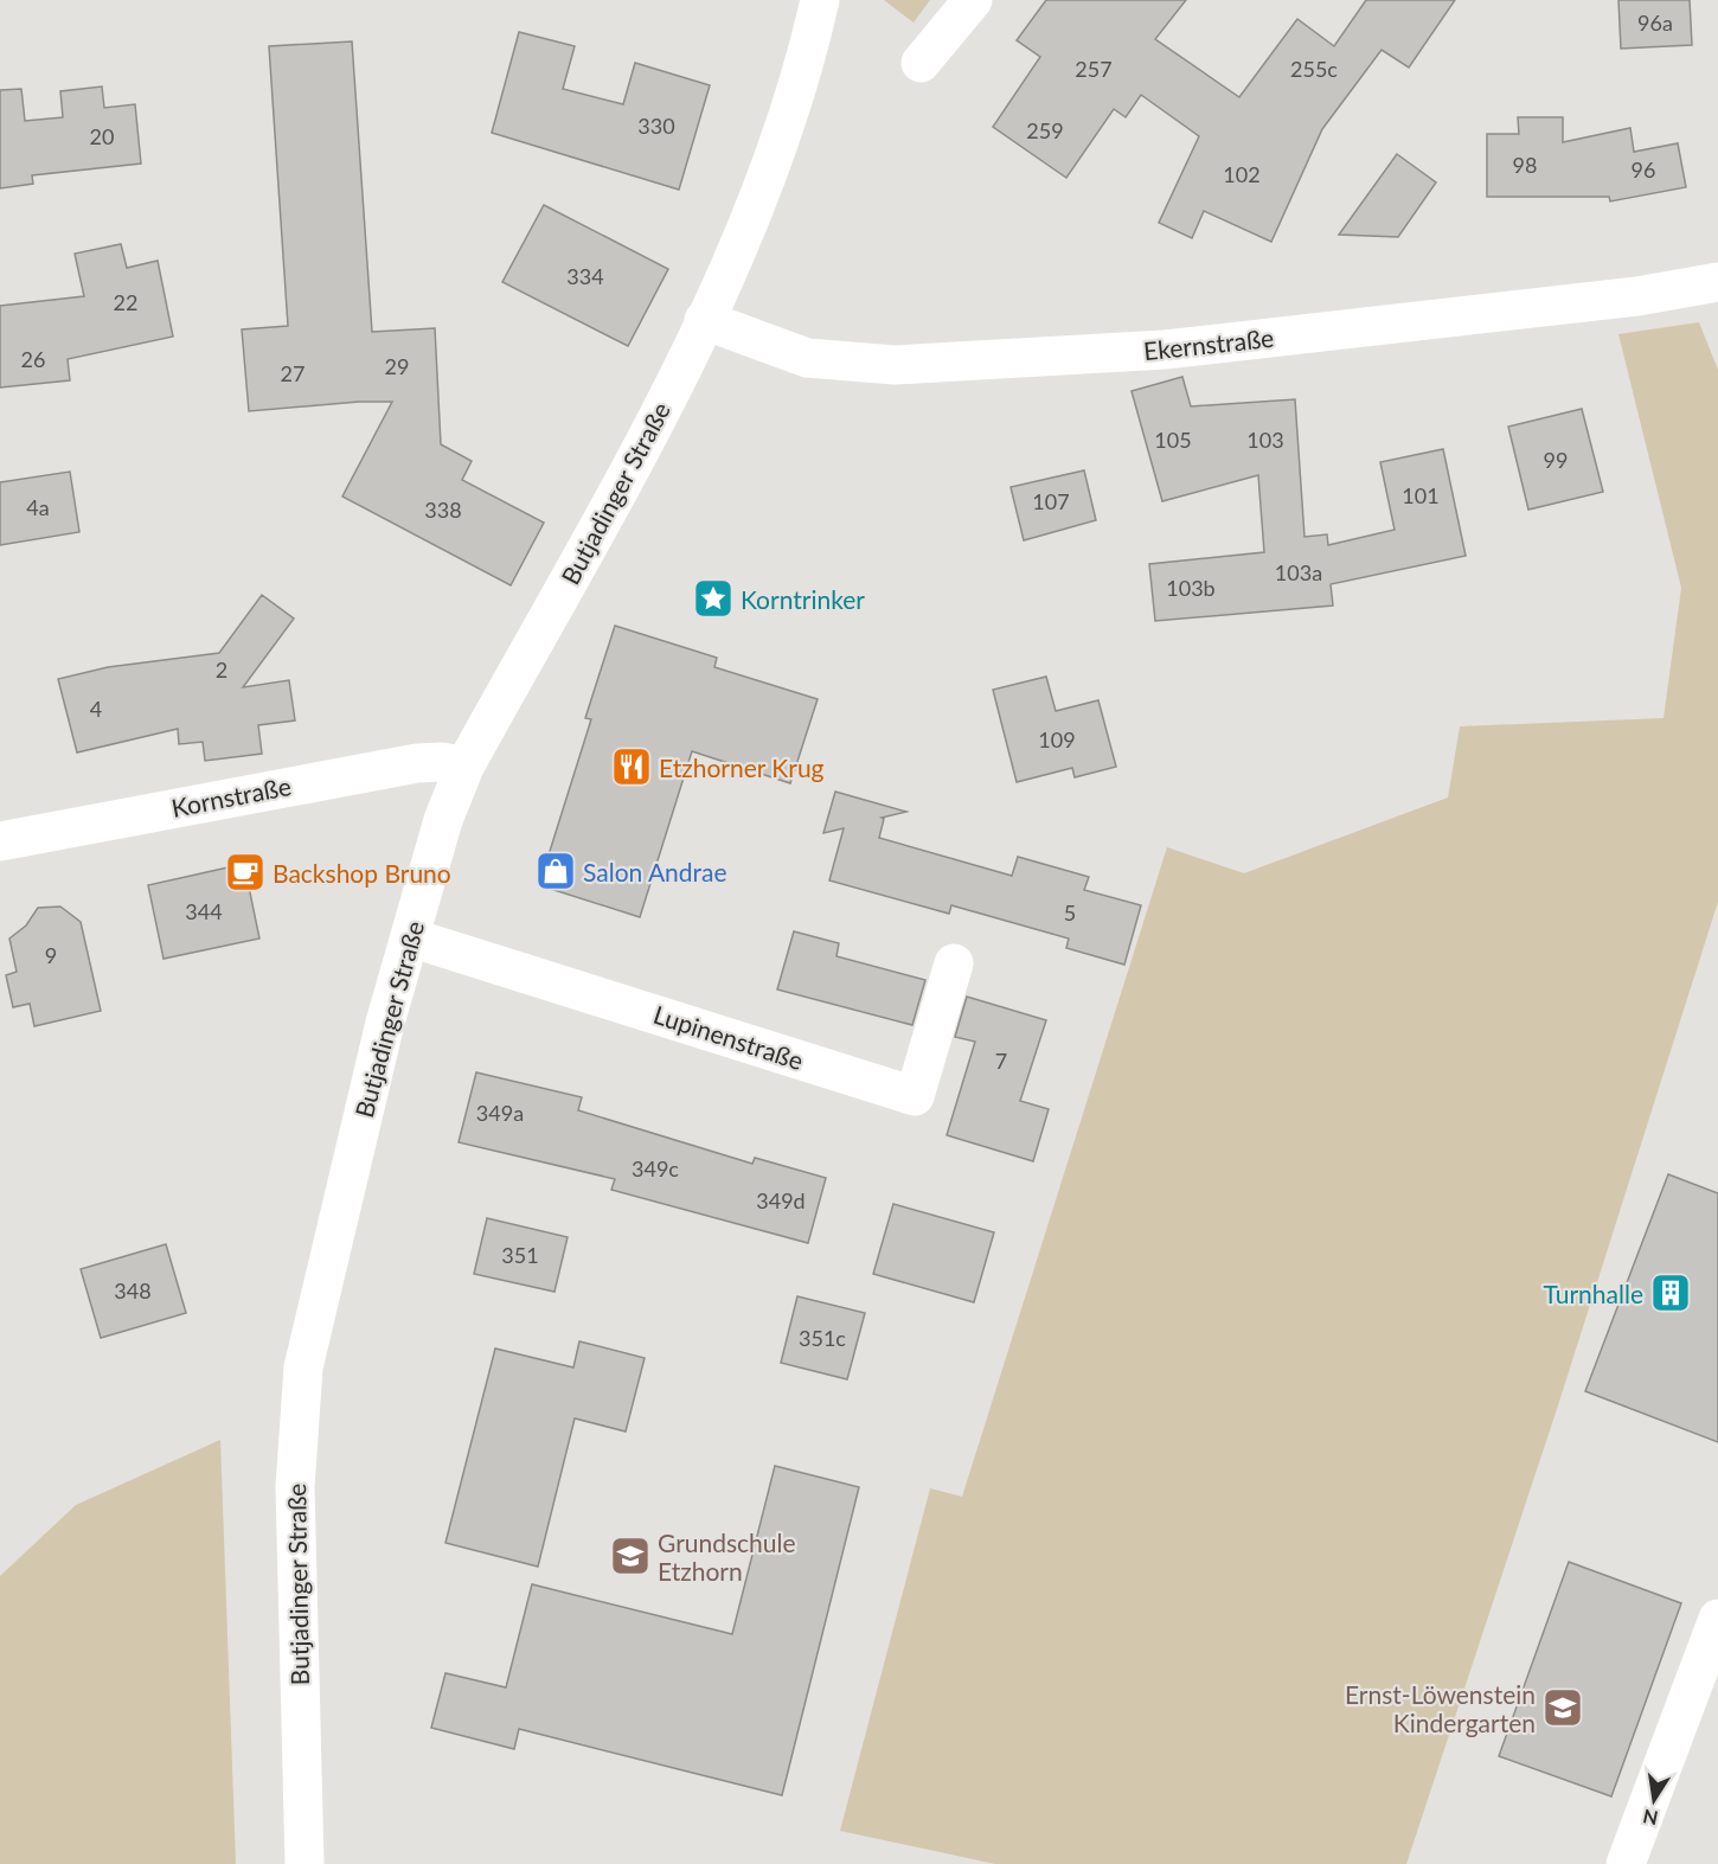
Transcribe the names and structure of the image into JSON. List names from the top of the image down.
{
  "streets": {
    "street": [
      "Ekernstraße",
      "Butjadinger Straße",
      "Kornstraße",
      "Lupinenstraße"
    ]
  },
  "crossings": [
    ["Ekernstraße", "Butjadinger Straße"],
    ["Butjadinger Straße", "Kornstraße"],
    ["Butjadinger Straße", "Lupinenstraße"]
  ],
  "places": {
    "place": ["Korntrinker"],
    "restaurant": ["Etzhorner Krug"],
    "shop": ["Salon Andrae"],
    "cafe": ["Backshop Bruno"],
    "building": ["Turnhalle"],
    "school or university": ["Grundschule Etzhorn", "Ernst-Löwenstein Kindergarten"]
  },
  "house_numbers": [
    "96a",
    "257",
    "255c",
    "330",
    "259",
    "20",
    "98",
    "96",
    "102",
    "334",
    "22",
    "26",
    "29",
    "27",
    "105",
    "103",
    "99",
    "101",
    "107",
    "4a",
    "338",
    "103a",
    "103b",
    "2",
    "4",
    "109",
    "344",
    "5",
    "9",
    "7",
    "349a",
    "349c",
    "349d",
    "351",
    "348",
    "351c"
  ],
  "north": "bottom"
}
